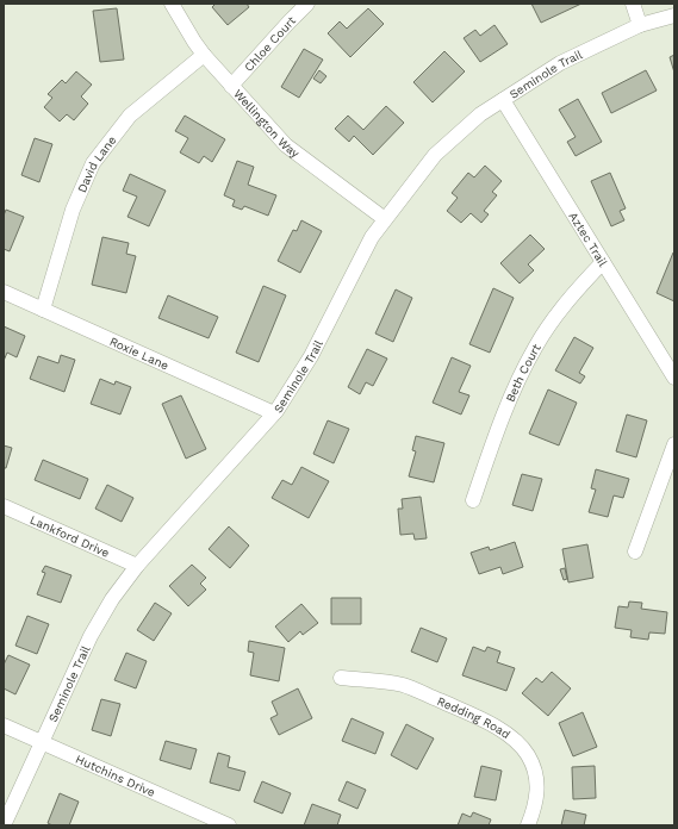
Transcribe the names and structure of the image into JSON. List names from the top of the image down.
{
  "streets": {
    "street": [
      "Chloe Court",
      "Seminole Trail",
      "Wellington Way",
      "David Lane",
      "Aztec Trail",
      "Roxie Lane",
      "Beth Court",
      "Lankford Drive",
      "Redding Road",
      "Hutchins Drive"
    ]
  },
  "crossings": [
    ["Chloe Court", "Wellington Way"],
    ["Seminole Trail", "Wellington Way"],
    ["Seminole Trail", "Aztec Trail"],
    ["Seminole Trail", "Roxie Lane"],
    ["Seminole Trail", "Lankford Drive"],
    ["Seminole Trail", "Hutchins Drive"],
    ["Wellington Way", "David Lane"],
    ["David Lane", "Roxie Lane"],
    ["Aztec Trail", "Beth Court"]
  ]
}
